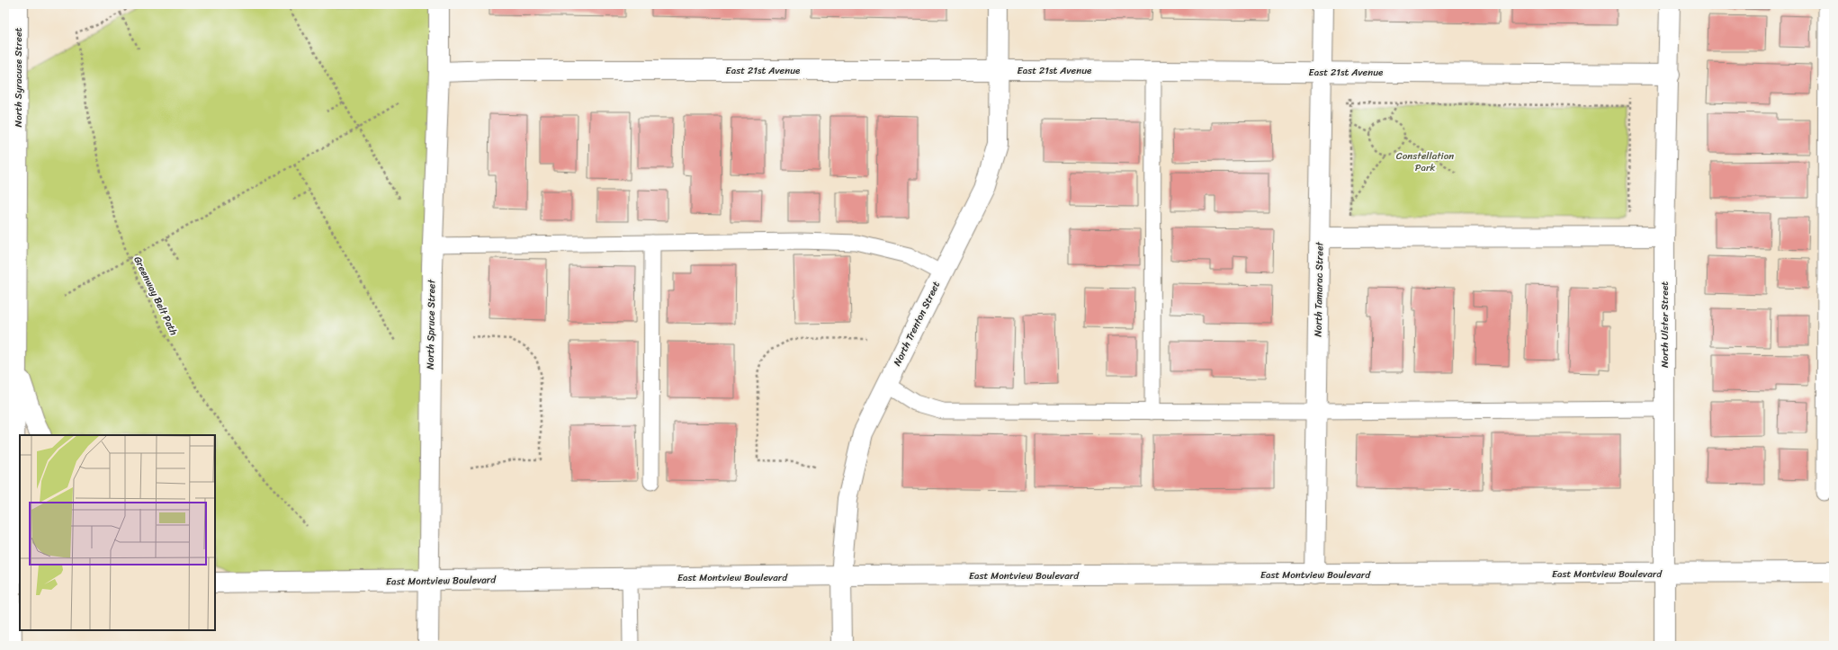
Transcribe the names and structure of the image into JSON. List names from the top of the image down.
{
  "streets": {
    "street": [
      "East 21st Avenue",
      "North Syracuse Street",
      "North Tamarac Street",
      "North Trenton Street",
      "North Spruce Street",
      "North Ulster Street",
      "East Montview Boulevard"
    ],
    "path": ["Greenway Belt Path"]
  },
  "crossings": [
    ["East 21st Avenue", "North Tamarac Street"],
    ["East 21st Avenue", "North Trenton Street"],
    ["East 21st Avenue", "North Spruce Street"],
    ["East 21st Avenue", "North Ulster Street"],
    ["North Tamarac Street", "East Montview Boulevard"],
    ["North Trenton Street", "East Montview Boulevard"],
    ["North Spruce Street", "East Montview Boulevard"],
    ["North Ulster Street", "East Montview Boulevard"]
  ],
  "parks": ["Constellation Park"]
}
